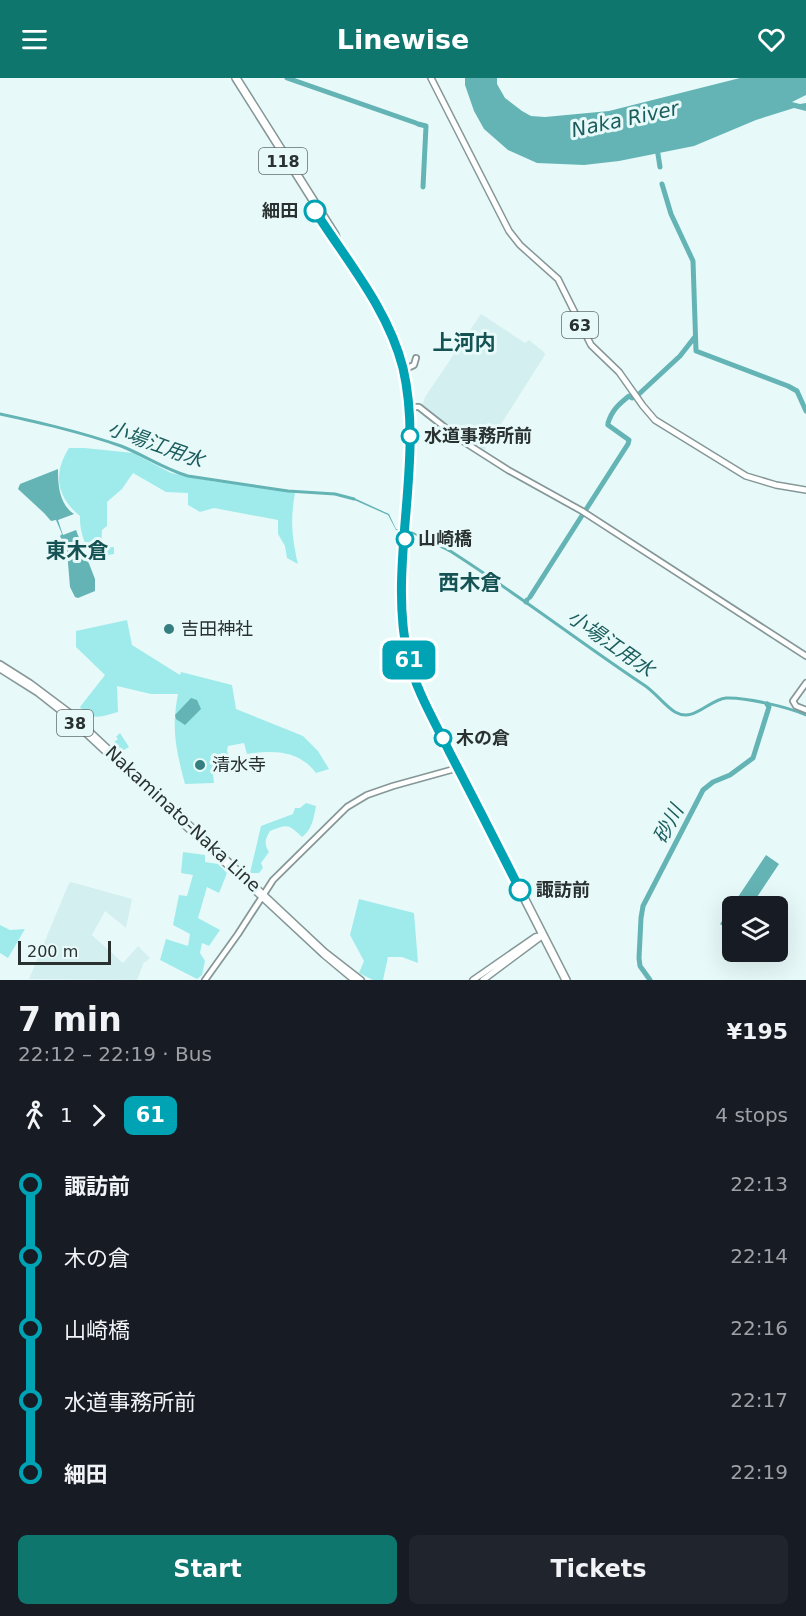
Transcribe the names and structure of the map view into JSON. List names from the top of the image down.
{
  "streets": {
    "highway": ["118"],
    "main road": ["63", "38", "Nakaminato-Naka Line"]
  },
  "districts": ["上河内", "東木倉", "西木倉"],
  "water": ["Naka River", "小場江用水", "砂川"],
  "places": [
    "細田",
    "水道事務所前",
    "山崎橋",
    "吉田神社",
    "木の倉",
    "清水寺",
    "諏訪前"
  ],
  "lines": ["bus line 61"],
  "scale_bar": "200 m",
  "page": {
    "header": "Linewise",
    "on_map": "61",
    "scale": "200 m",
    "heading": ["7 min", "22:12 – 22:19 · Bus", "¥195"],
    "legs": ["1", "61", "4 stops"],
    "list": [
      {
        "name": "諏訪前",
        "value": "22:13"
      },
      {
        "name": "木の倉",
        "value": "22:14"
      },
      {
        "name": "山崎橋",
        "value": "22:16"
      },
      {
        "name": "水道事務所前",
        "value": "22:17"
      },
      {
        "name": "細田",
        "value": "22:19"
      }
    ],
    "buttons": ["Start", "Tickets"]
  }
}
